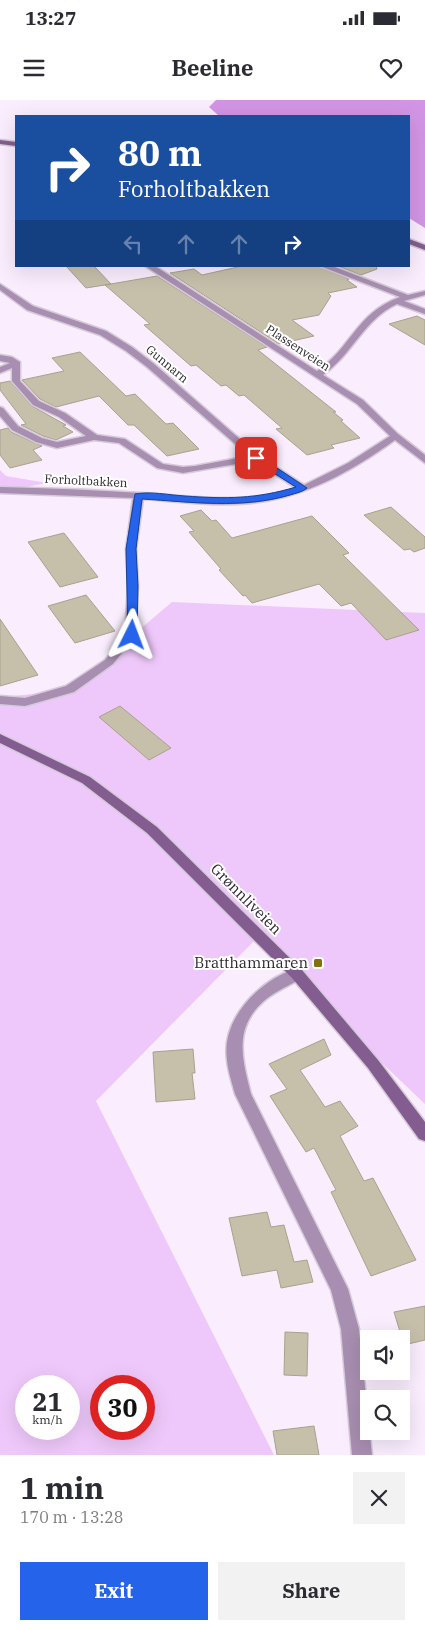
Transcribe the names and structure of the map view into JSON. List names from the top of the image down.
{
  "streets": {
    "street": [
      "Plassenveien",
      "Gunnarn",
      "Forholtbakken",
      "Grønnliveien"
    ]
  },
  "crossings": [
    ["Plassenveien", "Forholtbakken"],
    ["Gunnarn", "Forholtbakken"]
  ],
  "places": {
    "transit": ["Bratthammaren"]
  },
  "page": {
    "status": "13:27",
    "header": "Beeline",
    "turn": ["80 m", "Forholtbakken"],
    "speed": "21 km/h",
    "limit": "30",
    "heading": ["1 min", "170 m · 13:28"],
    "buttons": ["Exit", "Share"]
  }
}
